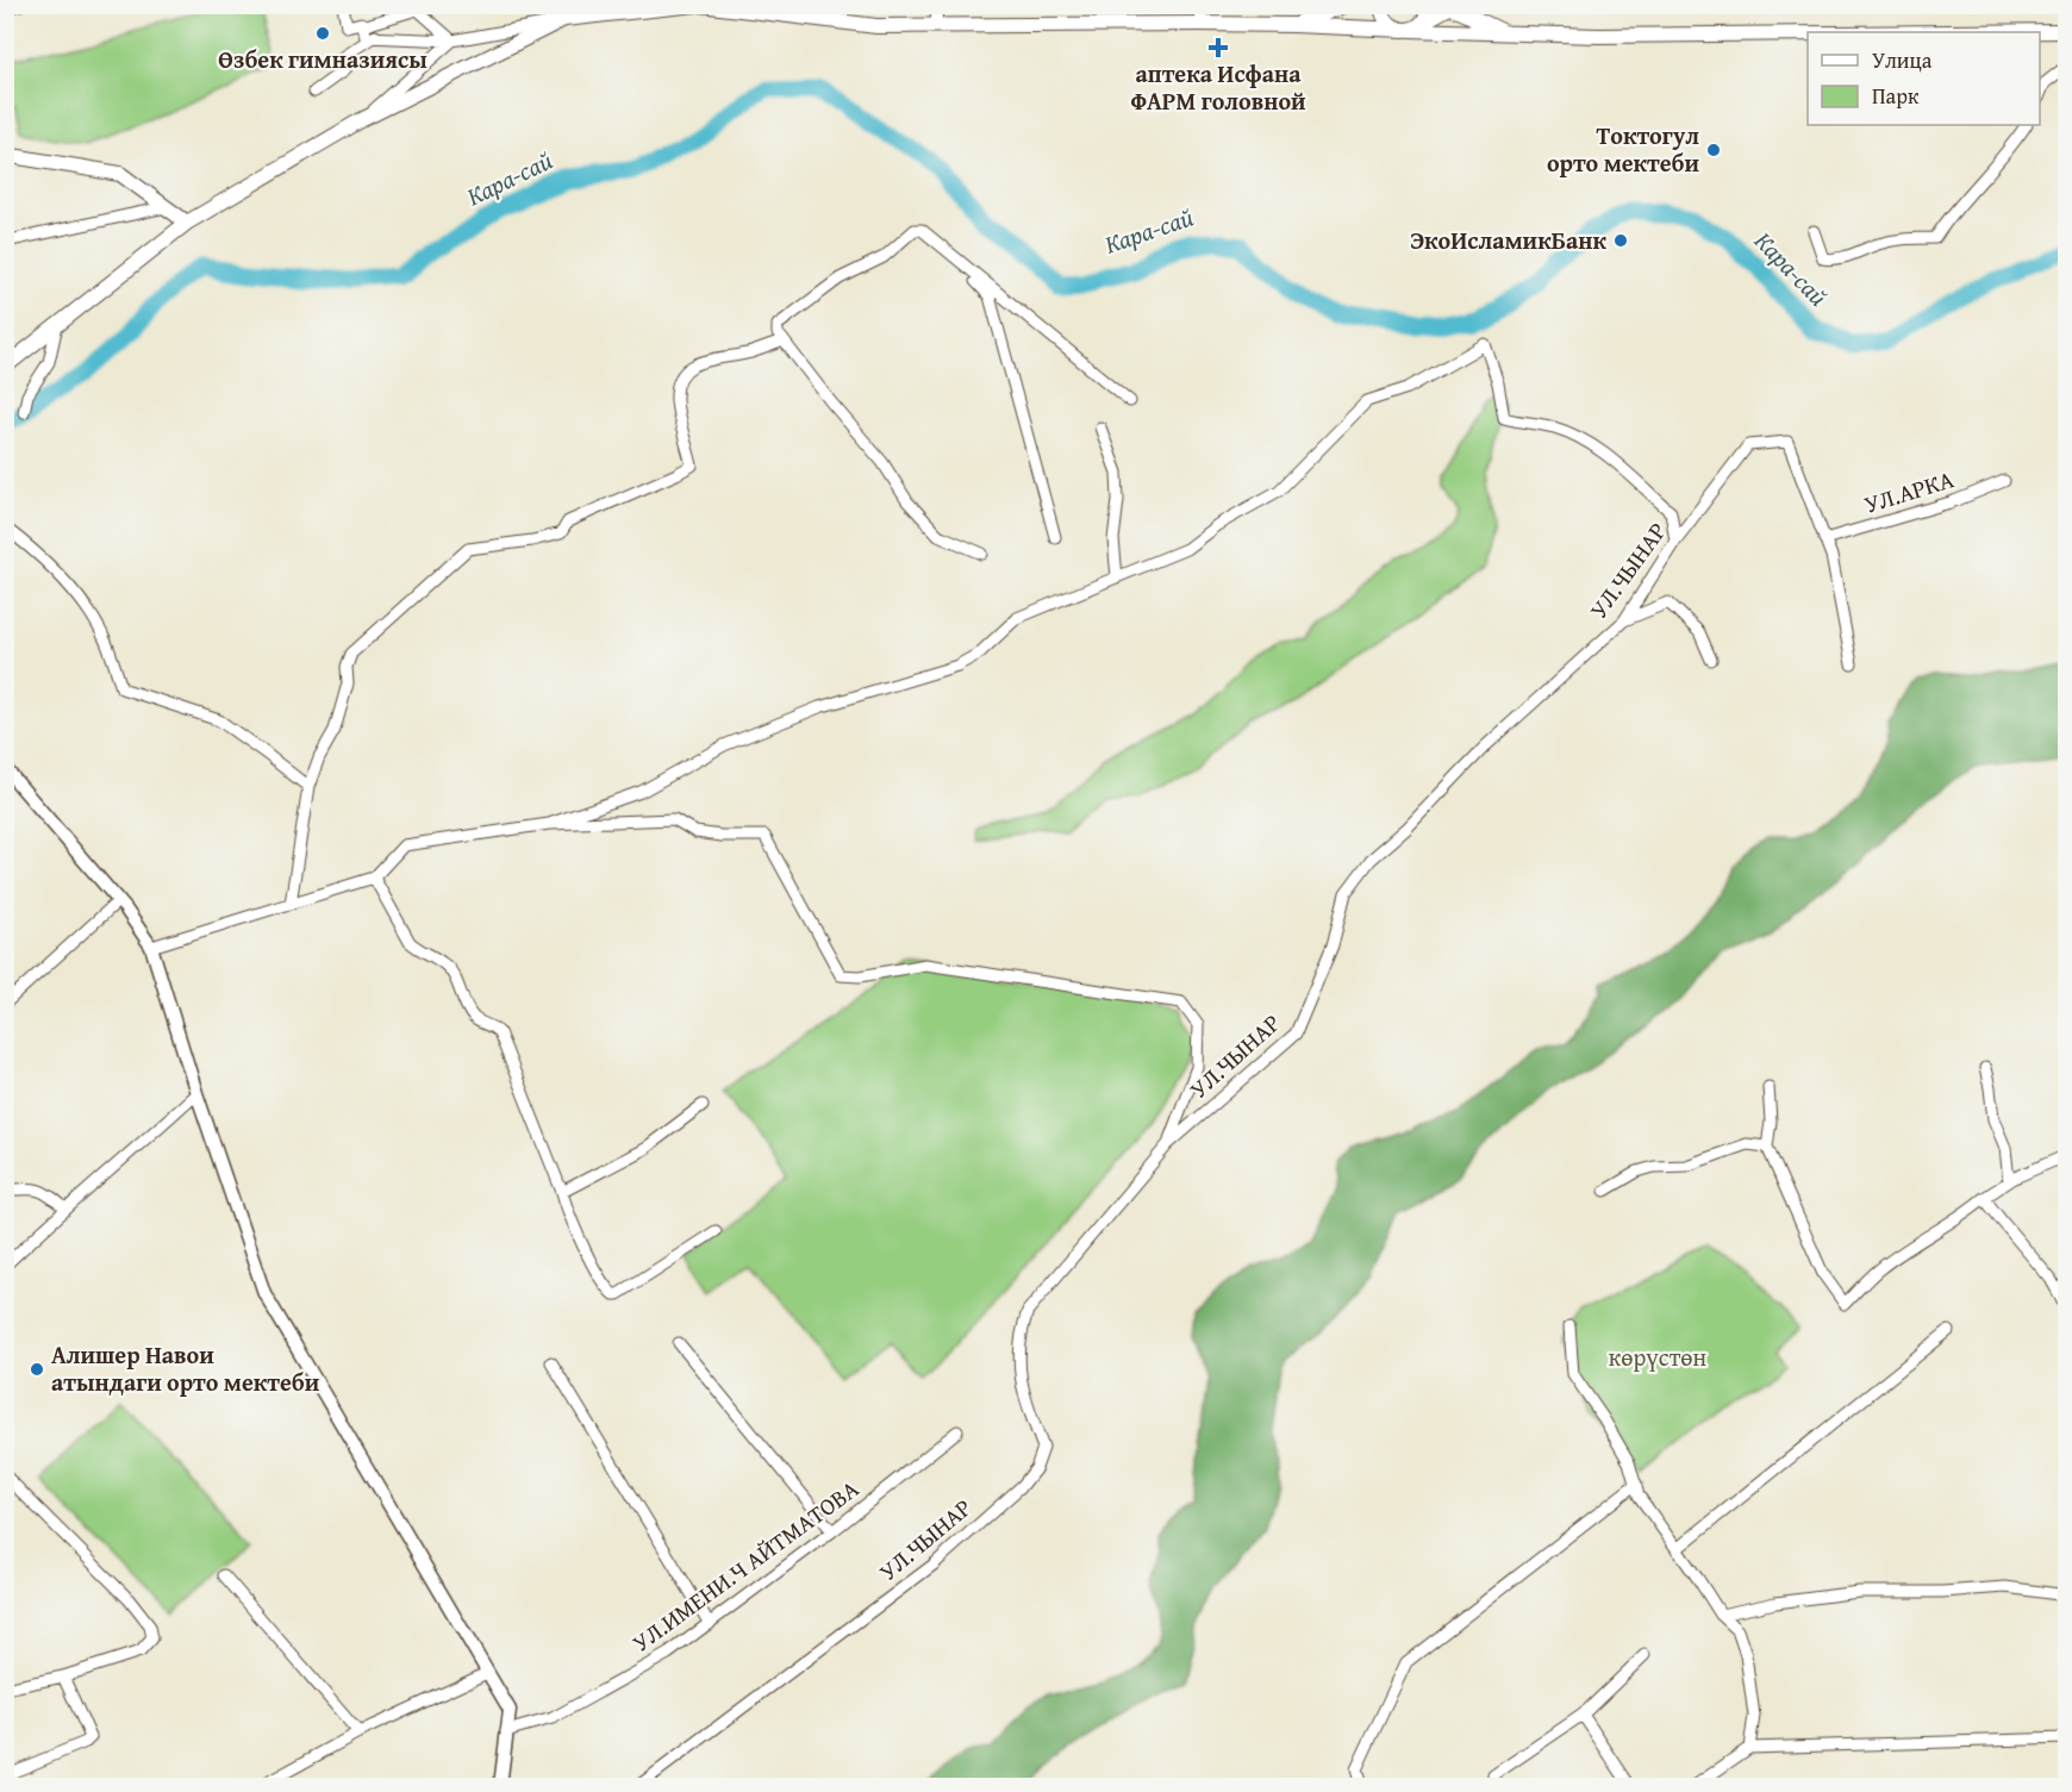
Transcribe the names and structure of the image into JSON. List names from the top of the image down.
{
  "streets": {
    "street": ["УЛ.АРКА", "УЛ.ЧЫНАР", "УЛ.ИМЕНИ.Ч АЙТМАТОВА"]
  },
  "crossings": [
    ["УЛ.АРКА", "УЛ.ЧЫНАР"]
  ],
  "water": ["Кара-сай"],
  "parks": ["көрүстөн"],
  "places": {
    "other": [
      "Өзбек гимназиясы",
      "Токтогул орто мектеби",
      "ЭкоИсламикБанк",
      "Алишер Навои атындаги орто мектеби"
    ],
    "health": ["аптека Исфана ФАРМ головной"]
  },
  "legend": ["Улица", "Парк"]
}
